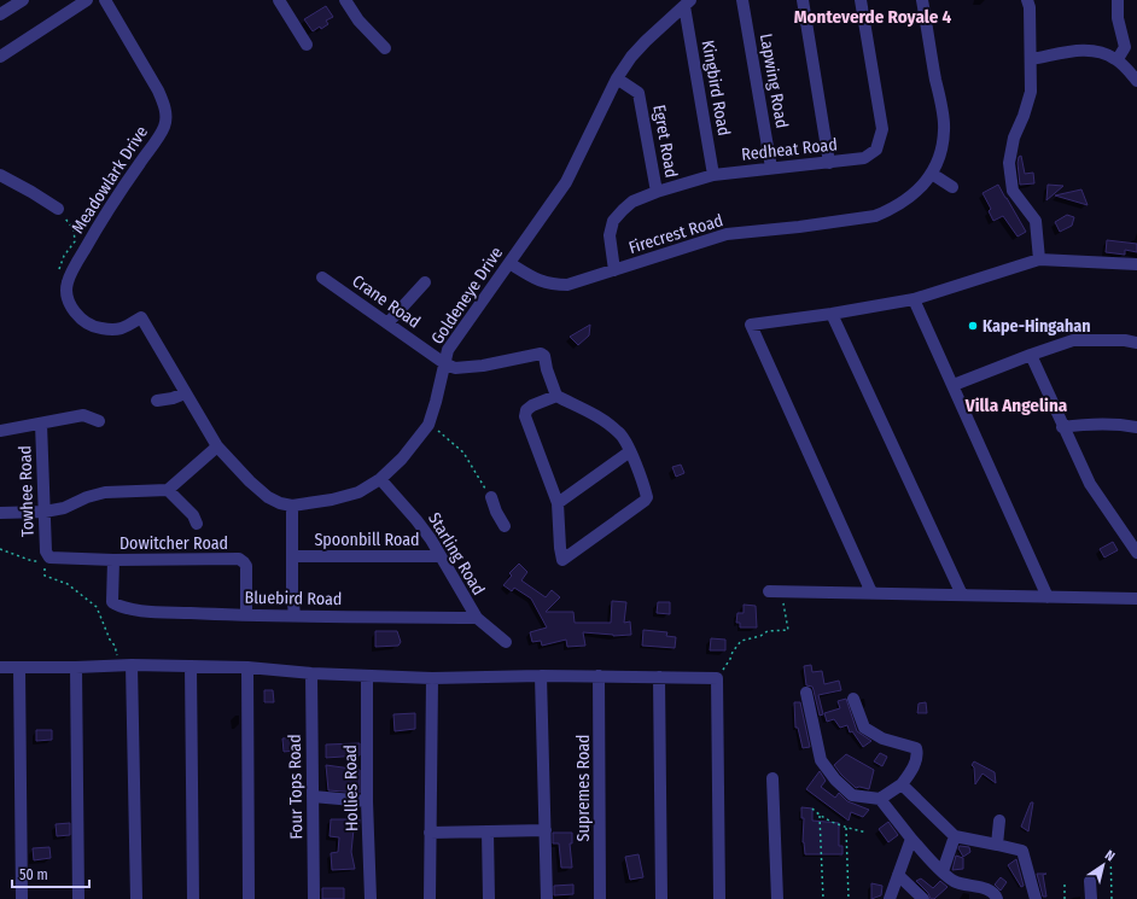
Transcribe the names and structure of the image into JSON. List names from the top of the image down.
{
  "streets": {
    "street": [
      "Lapwing Road",
      "Kingbird Road",
      "Egret Road",
      "Redheat Road",
      "Meadowlark Drive",
      "Firecrest Road",
      "Goldeneye Drive",
      "Crane Road",
      "Towhee Road",
      "Spoonbill Road",
      "Dowitcher Road",
      "Starling Road",
      "Bluebird Road",
      "Four Tops Road",
      "Hollies Road",
      "Supremes Road"
    ]
  },
  "crossings": [
    ["Lapwing Road", "Redheat Road"],
    ["Kingbird Road", "Redheat Road"],
    ["Kingbird Road", "Goldeneye Drive"],
    ["Egret Road", "Redheat Road"],
    ["Egret Road", "Goldeneye Drive"],
    ["Redheat Road", "Firecrest Road"],
    ["Firecrest Road", "Goldeneye Drive"],
    ["Goldeneye Drive", "Crane Road"],
    ["Goldeneye Drive", "Starling Road"],
    ["Towhee Road", "Dowitcher Road"],
    ["Spoonbill Road", "Starling Road"],
    ["Dowitcher Road", "Bluebird Road"],
    ["Starling Road", "Bluebird Road"]
  ],
  "districts": ["Monteverde Royale 4", "Villa Angelina"],
  "places": ["Kape-Hingahan"],
  "scale_bar": "50 m",
  "north": "top right"
}
